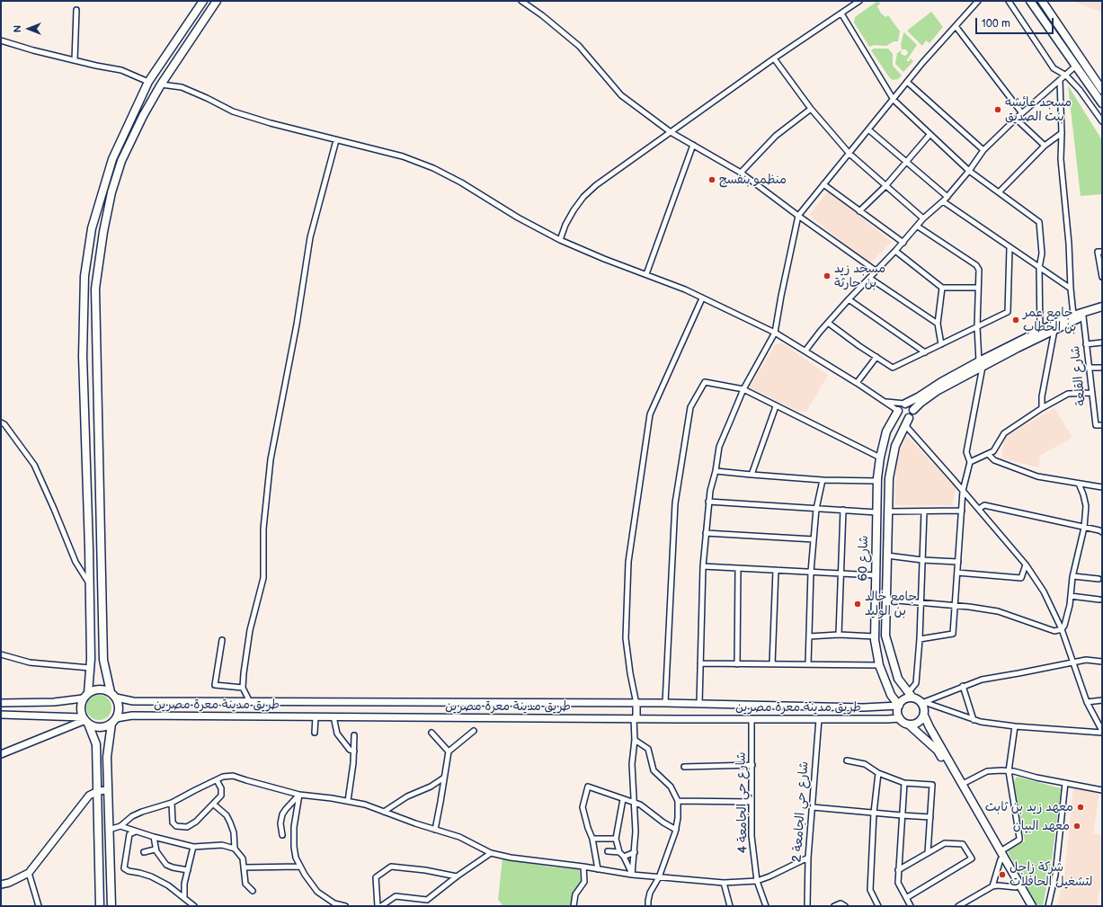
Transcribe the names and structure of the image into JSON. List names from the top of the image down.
{
  "streets": {
    "main road": ["شارع 60", "طريق مدينة معرة مصرين"],
    "street": ["شارع القلعة", "شارع حي الجامعة 4", "شارع حي الجامعة 2"]
  },
  "crossings": [
    ["شارع 60", "طريق مدينة معرة مصرين"],
    ["طريق مدينة معرة مصرين", "شارع حي الجامعة 4"],
    ["طريق مدينة معرة مصرين", "شارع حي الجامعة 2"]
  ],
  "places": [
    "مسجد عائشه بنت الصديق",
    "منظمو بنفسج",
    "مسجد زيد بن حارثة",
    "جامع عمر بن الخطاب",
    "جامع خالد بن الوليد",
    "معهد زيد بن ثابت",
    "معهد البيان",
    "شركة زاجل لتشغيل الحافلات"
  ],
  "scale_bar": "100 m",
  "north": "left"
}
